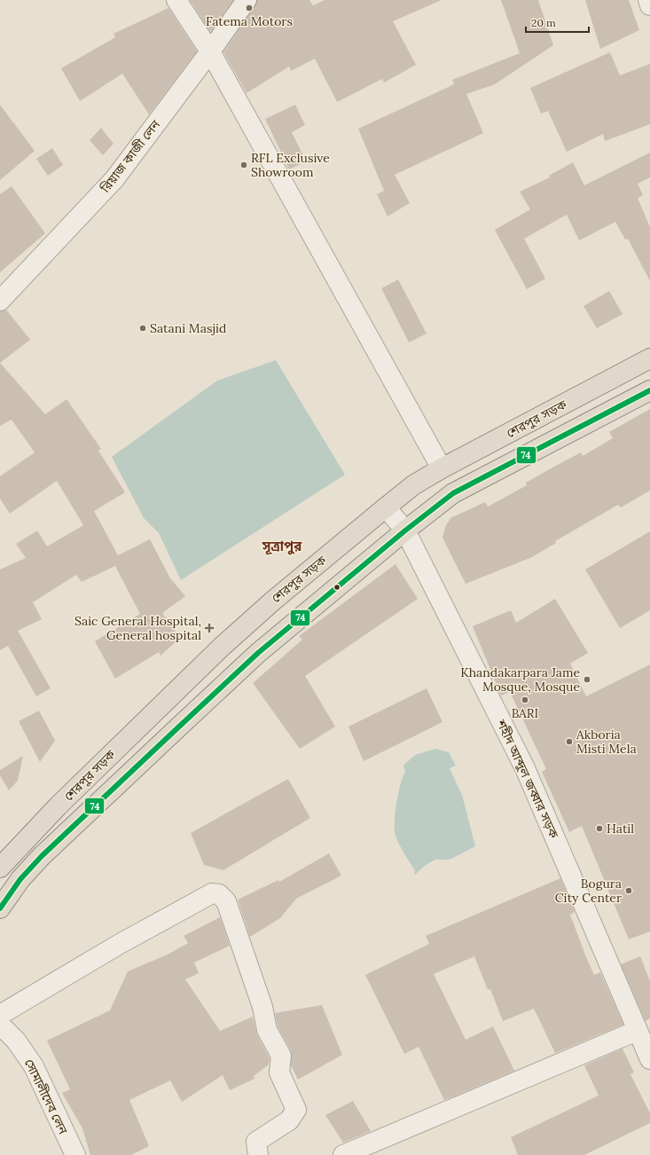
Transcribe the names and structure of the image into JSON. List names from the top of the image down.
{
  "streets": {
    "highway": ["শেরপুর সড়ক"],
    "street": ["রিয়াজ কাজী লেন", "শহীদ আব্দুল জব্বার সড়ক", "সোমালীদেব লেন"]
  },
  "crossings": [
    ["শেরপুর সড়ক", "শহীদ আব্দুল জব্বার সড়ক"]
  ],
  "districts": ["সূত্রাপুর"],
  "places": {
    "other": [
      "Fatema Motors",
      "RFL Exclusive Showroom",
      "Satani Masjid",
      "Khandakarpara Jame Mosque, Mosque",
      "BARI",
      "Akboria Misti Mela",
      "Hatil",
      "Bogura City Center"
    ],
    "health": ["Saic General Hospital, General hospital"]
  },
  "lines": ["transit line 74"],
  "scale_bar": "20 m"
}
